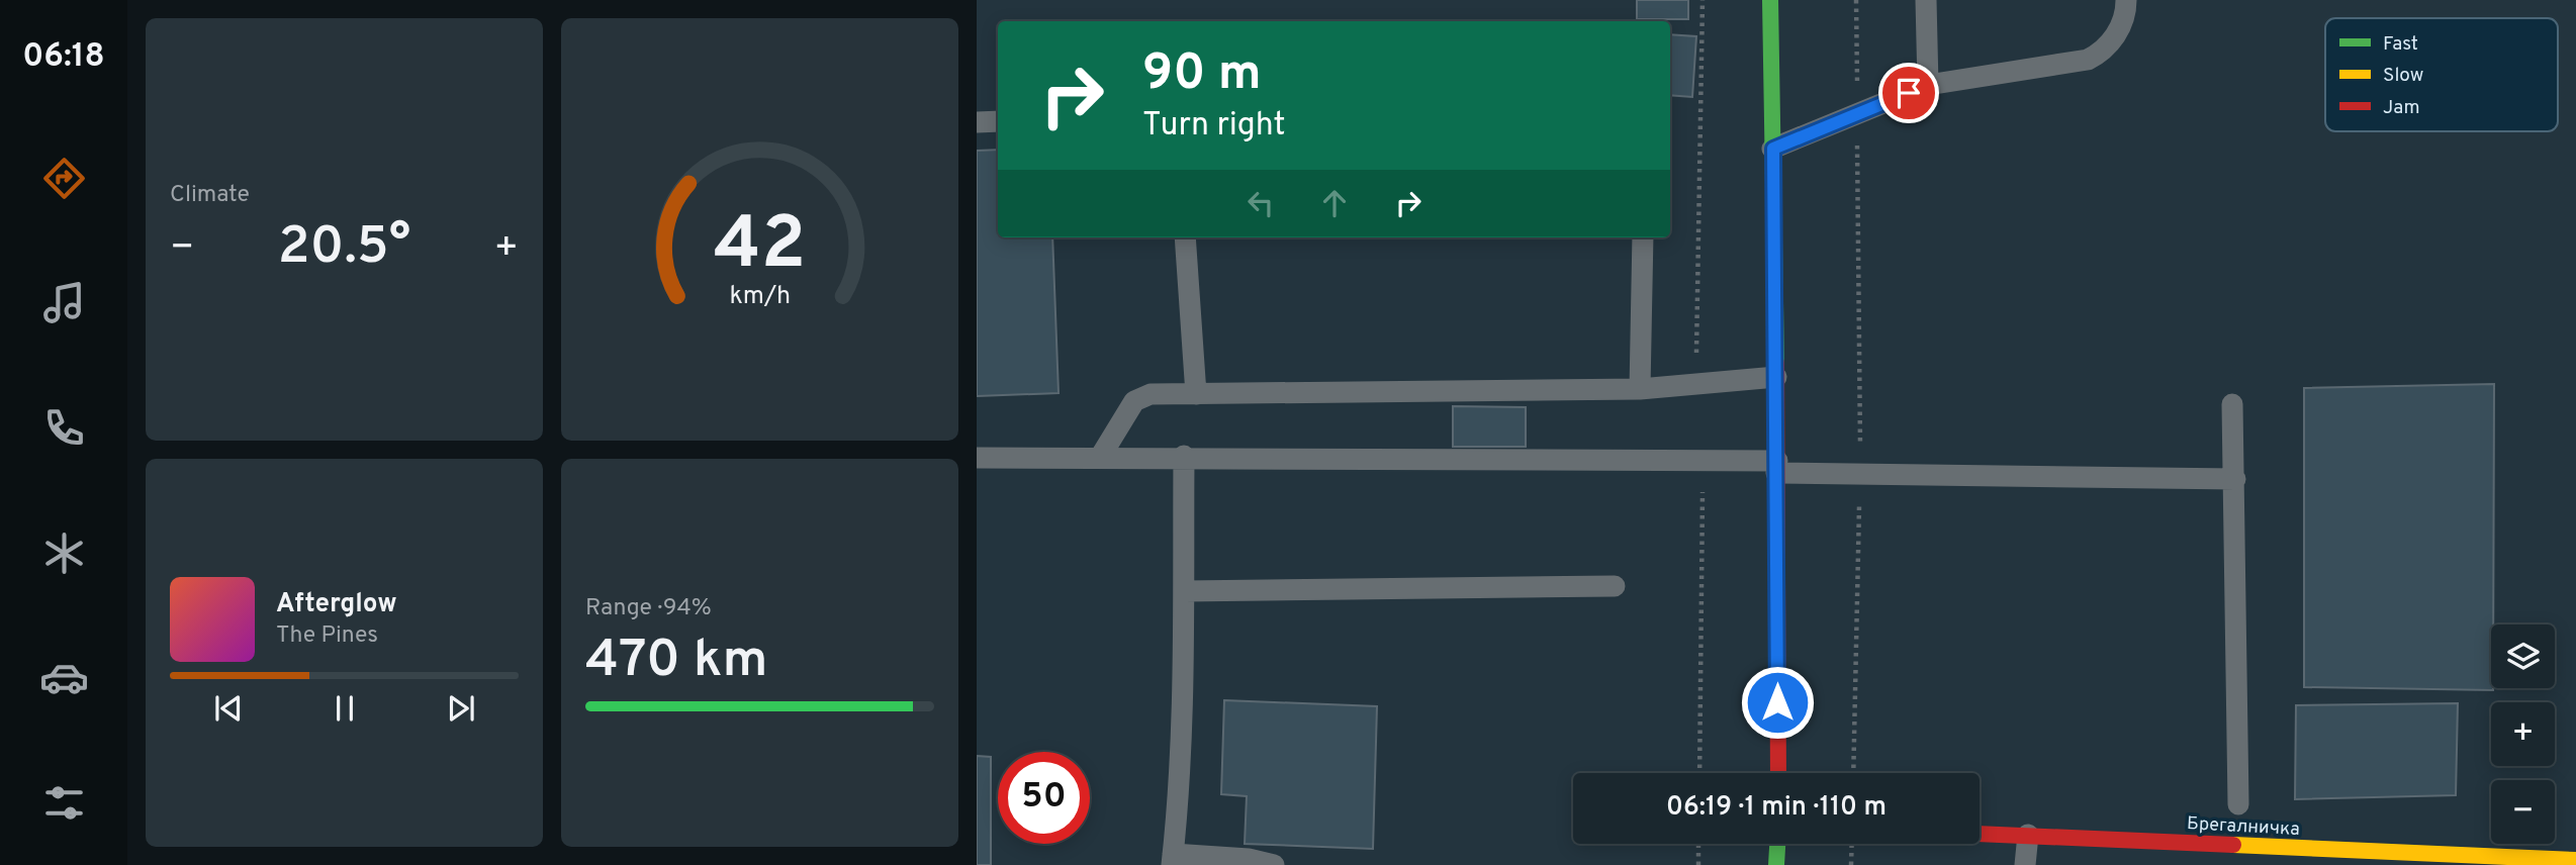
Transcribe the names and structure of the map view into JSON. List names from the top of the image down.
{
  "streets": {
    "main road": ["Брегалничка"]
  },
  "legend": ["Fast", "Slow", "Jam"],
  "page": {
    "tabs": "06:18",
    "tile": [
      "Climate",
      ["Range · 94%", "470 km"]
    ],
    "turn": ["90 m", "Turn right"],
    "heat": ["−", "20.5°", "+"],
    "song": ["Afterglow", "The Pines"],
    "map_buttons": ["+", "−"],
    "limit": "50",
    "trip": "06:19 · 1 min · 110 m",
    "gauge": ["42", "km/h"]
  }
}
